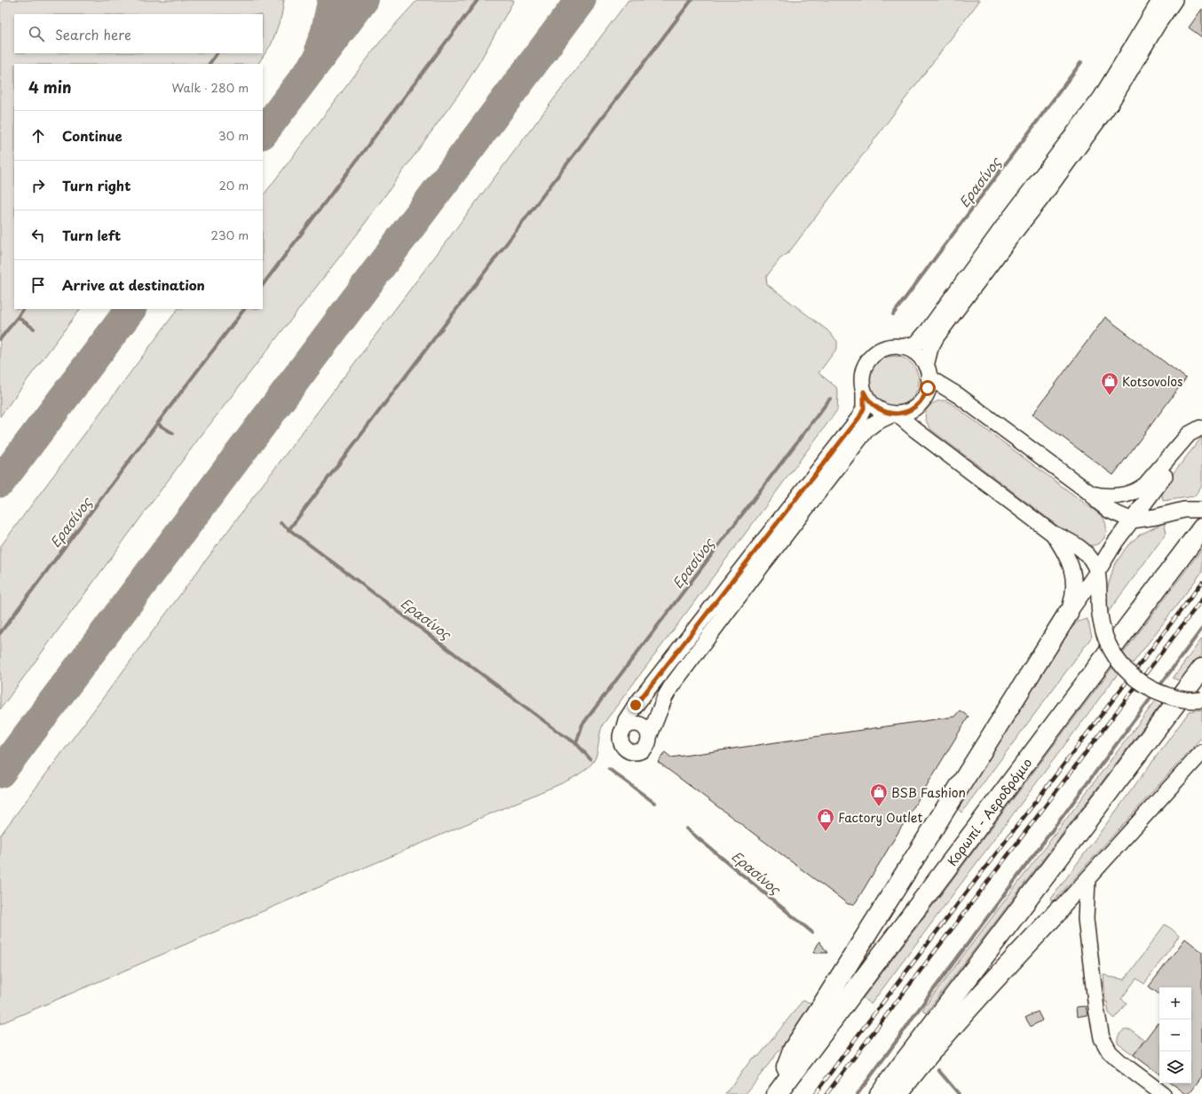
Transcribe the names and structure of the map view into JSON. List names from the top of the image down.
{
  "streets": {
    "highway": ["Κορωπί - Αεροδρόμιο"]
  },
  "water": ["Ερασίνος"],
  "places": {
    "shop": ["Kotsovolos", "BSB Fashion", "Factory Outlet"]
  },
  "page": {
    "search": "Search here",
    "heading": ["4 min", "Walk · 280 m"],
    "list": [
      ["Continue", "30 m"],
      ["Turn right", "20 m"],
      ["Turn left", "230 m"],
      "Arrive at destination"
    ],
    "map_buttons": ["+", "−"]
  }
}
